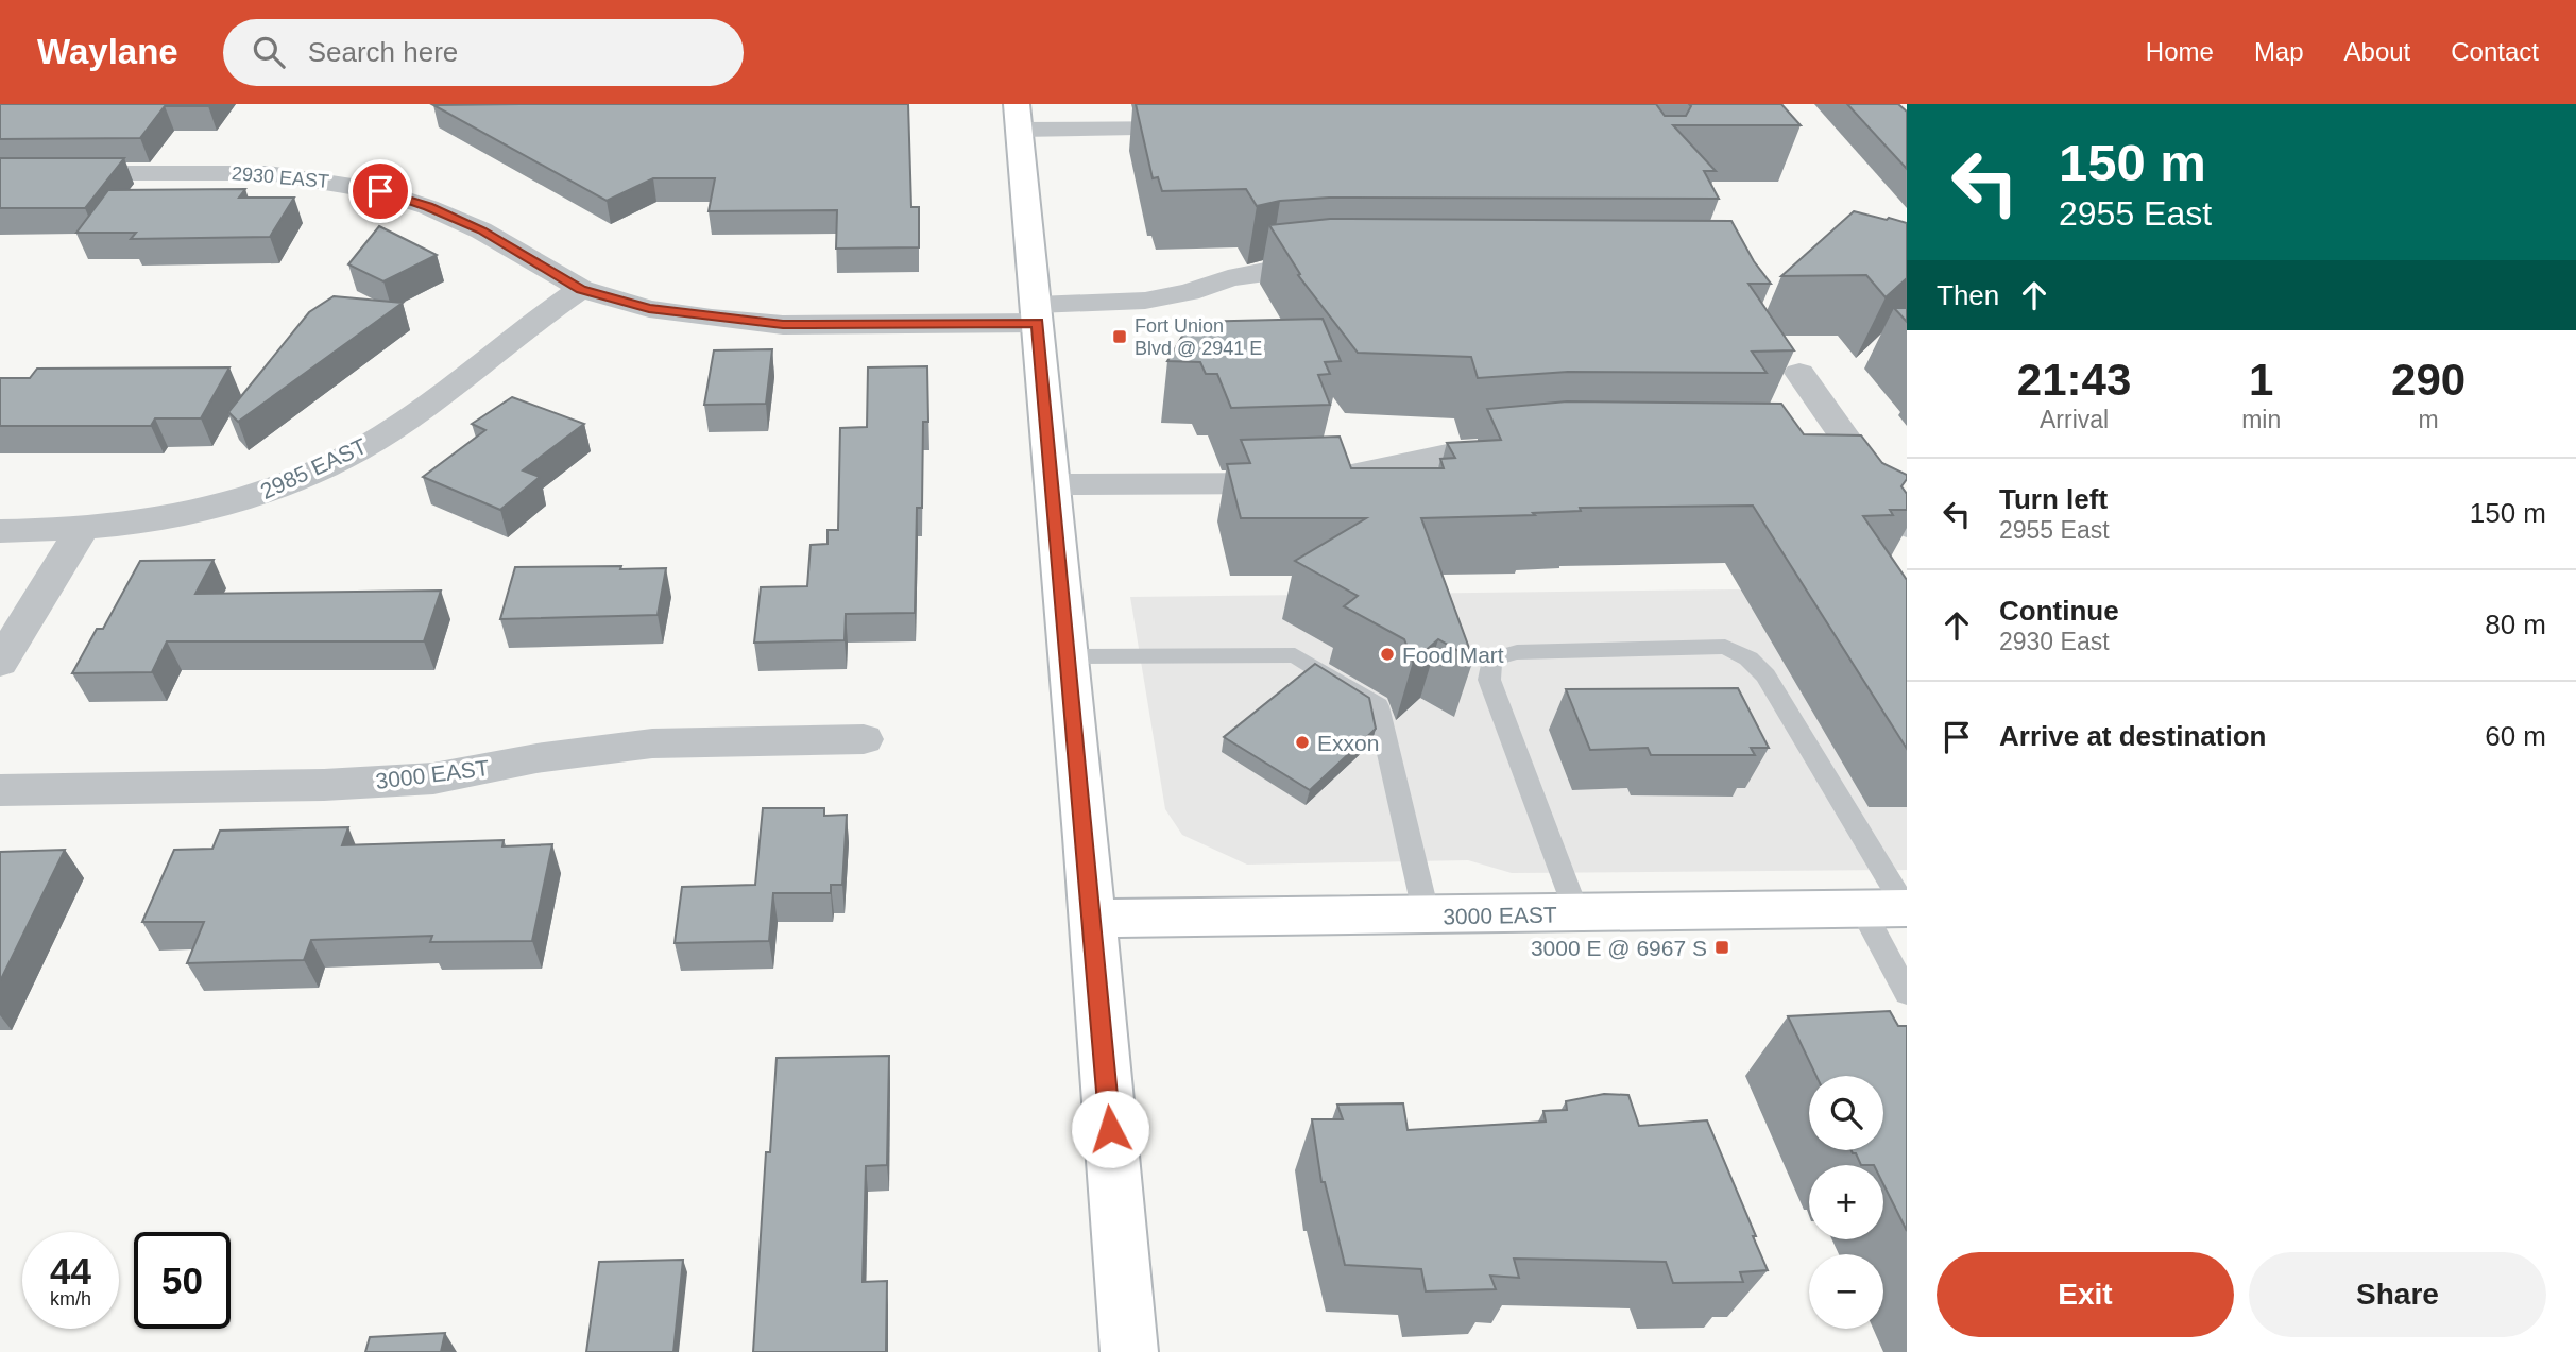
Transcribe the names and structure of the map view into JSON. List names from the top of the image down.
{
  "streets": {
    "main road": ["3000 EAST"],
    "street": ["2930 EAST", "2985 EAST"]
  },
  "crossings": [
    ["2930 EAST", "2985 EAST"]
  ],
  "places": {
    "transit": ["Fort Union Blvd @ 2941 E", "3000 E @ 6967 S"],
    "other": ["Food Mart", "Exxon"]
  },
  "page": {
    "header": "Waylane",
    "search": "Search here",
    "nav": [
      "Home",
      "Map",
      "About",
      "Contact"
    ],
    "turn": ["150 m", "2955 East"],
    "then": "Then",
    "eta": [
      "21:43",
      "Arrival",
      "1",
      "min",
      "290",
      "m"
    ],
    "list": [
      {
        "name": "Turn left",
        "note": "2955 East",
        "value": "150 m"
      },
      {
        "name": "Continue",
        "note": "2930 East",
        "value": "80 m"
      },
      {
        "name": "Arrive at destination",
        "value": "60 m"
      }
    ],
    "map_buttons": ["+", "−"],
    "speed": "44 km/h",
    "limit": "50",
    "buttons": ["Exit", "Share"]
  }
}
